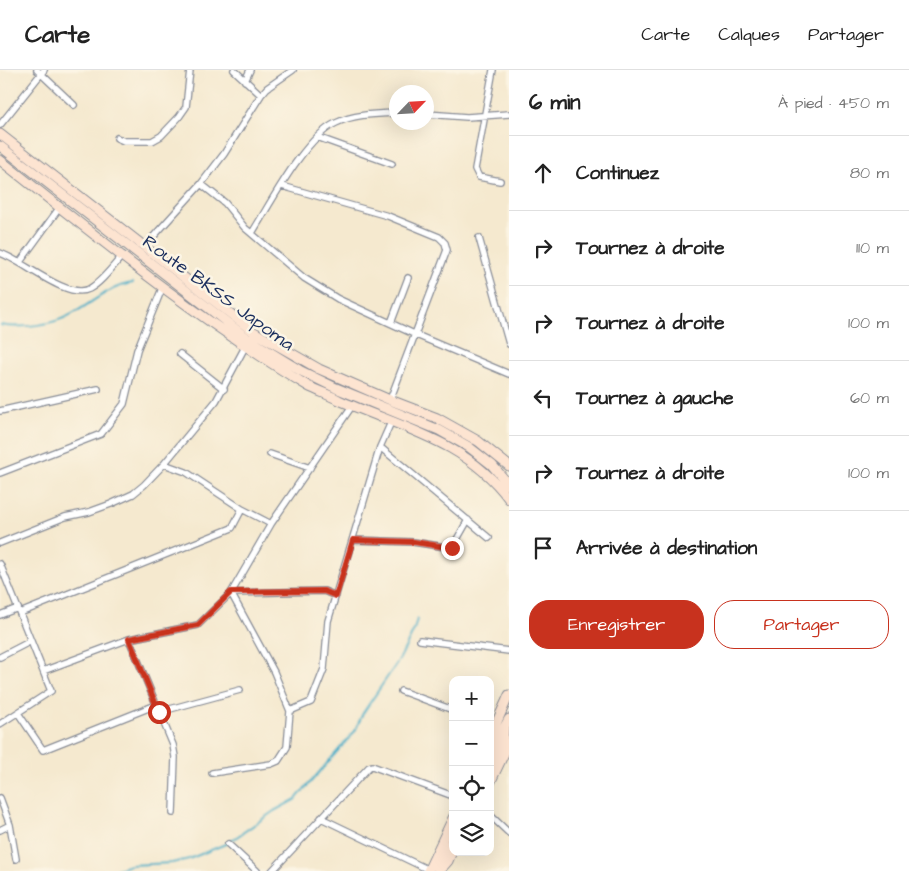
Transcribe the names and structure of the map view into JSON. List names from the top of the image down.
{
  "streets": {
    "main road": ["Route BKSS Japoma"]
  },
  "north": "top right",
  "page": {
    "header": "Carte",
    "nav": ["Carte", "Calques", "Partager"],
    "heading": ["6 min", "À pied · 450 m"],
    "list": [
      ["Continuez", "80 m"],
      ["Tournez à droite", "110 m"],
      ["Tournez à droite", "100 m"],
      ["Tournez à gauche", "60 m"],
      ["Tournez à droite", "100 m"],
      "Arrivée à destination"
    ],
    "buttons": ["Enregistrer", "Partager"],
    "map_buttons": ["+", "−"]
  }
}
